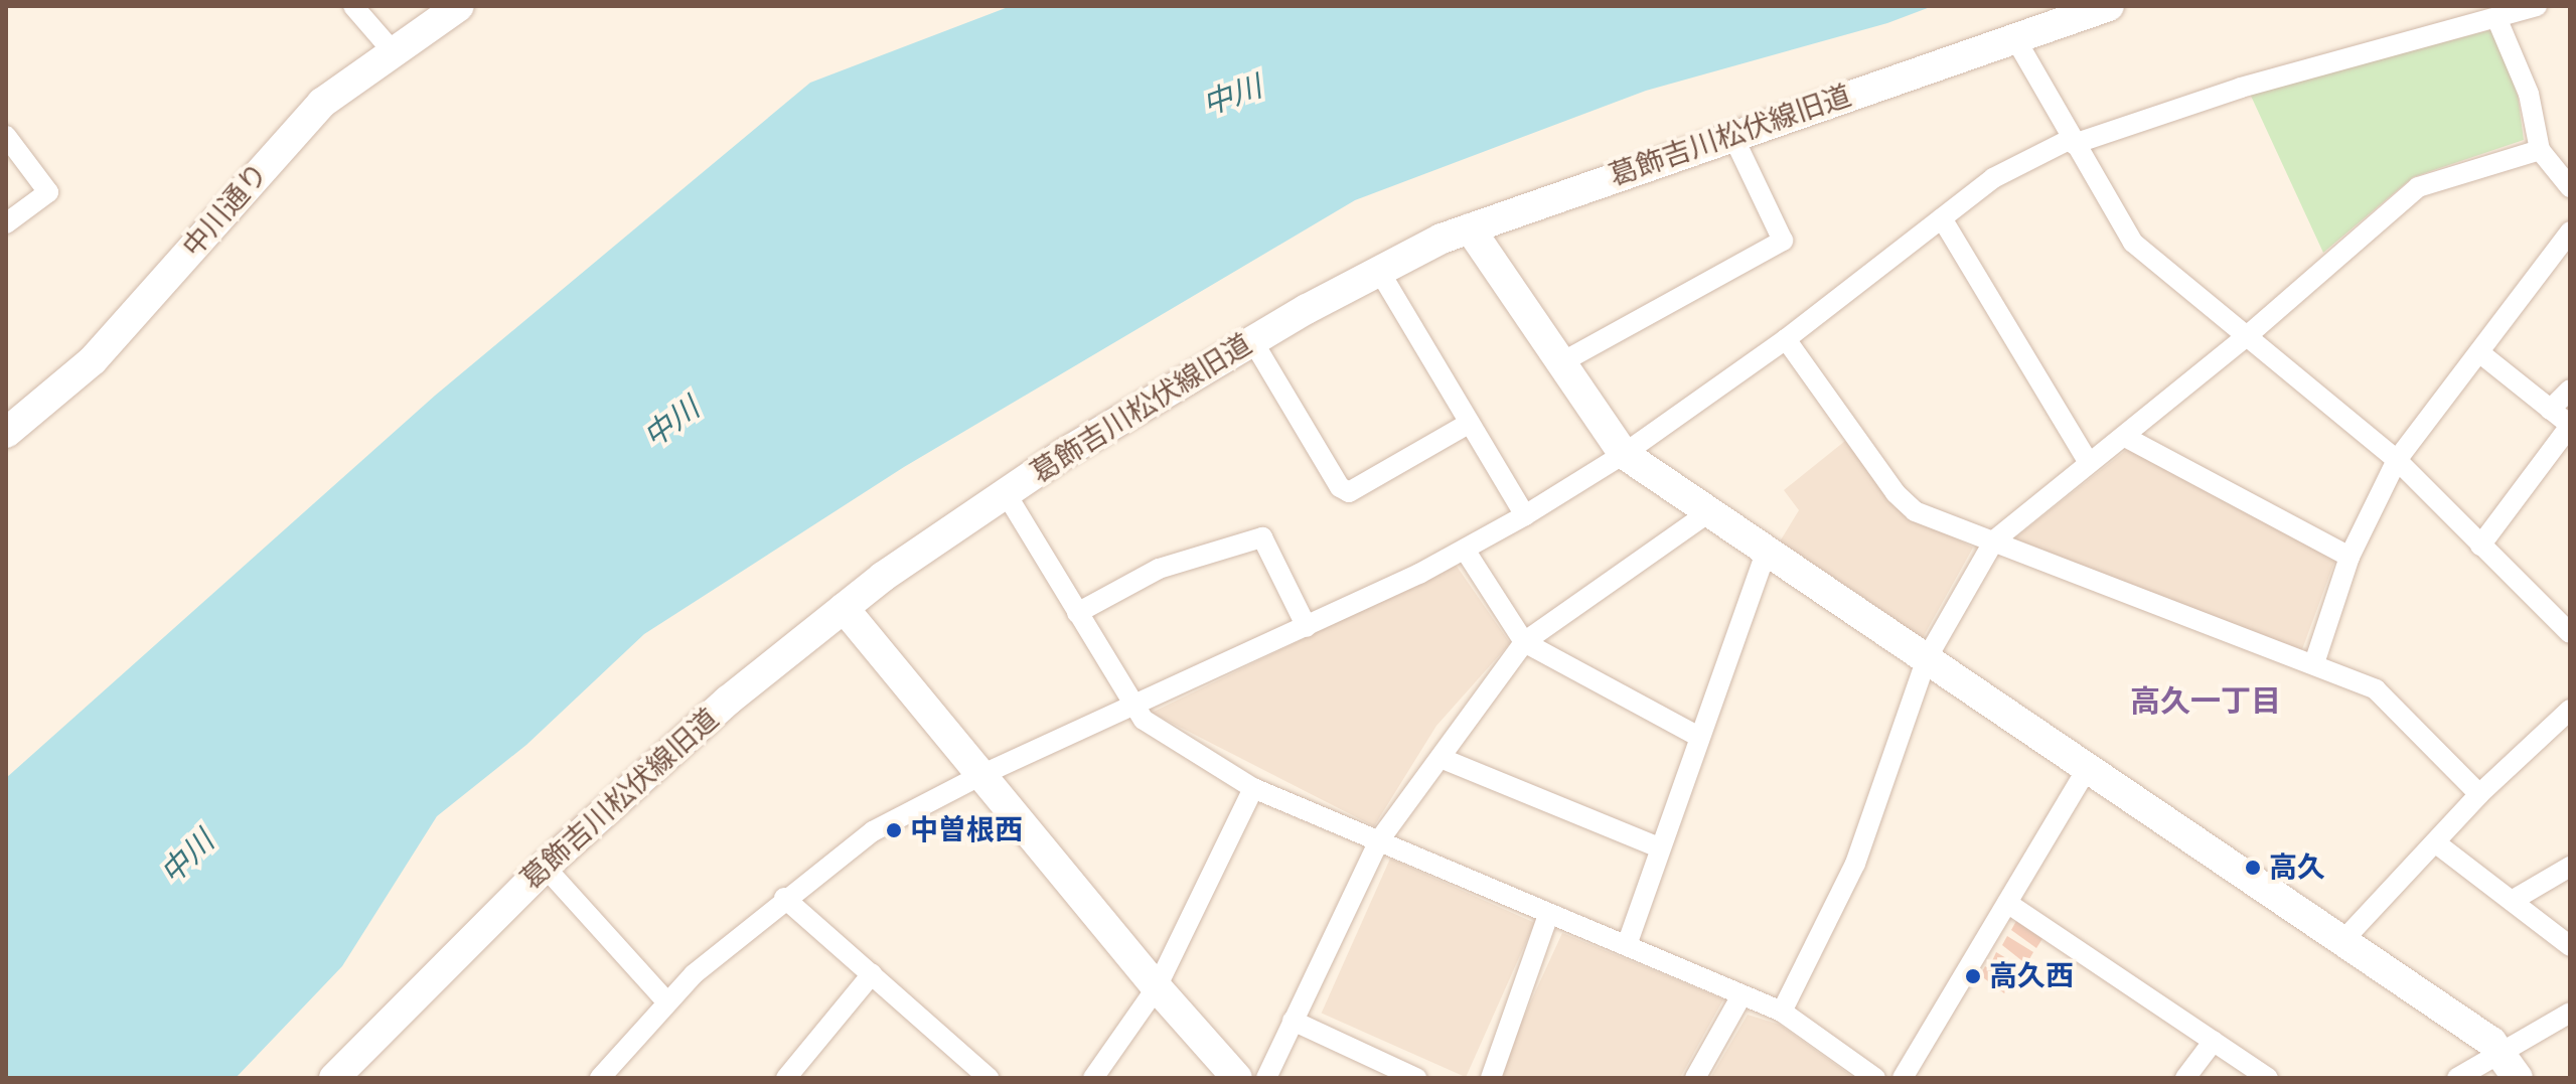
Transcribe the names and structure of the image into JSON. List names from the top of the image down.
{
  "streets": {
    "street": ["葛飾吉川松伏線旧道", "中川通り"]
  },
  "districts": ["高久一丁目"],
  "water": ["中川"],
  "places": ["中曽根西", "高久", "高久西"]
}
